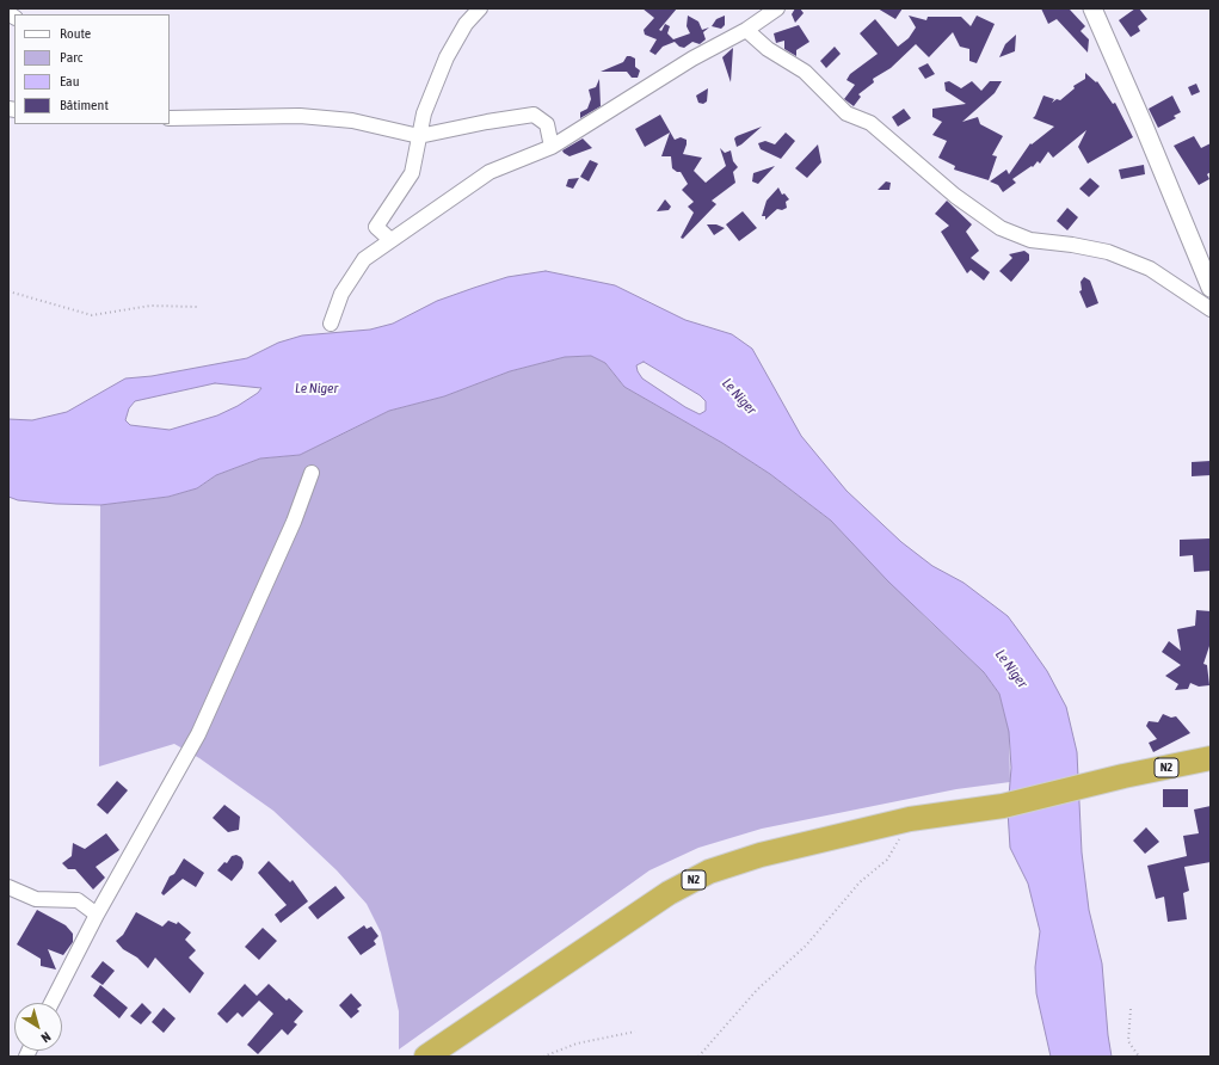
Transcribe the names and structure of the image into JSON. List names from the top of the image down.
{
  "streets": {
    "highway": ["N2"]
  },
  "water": ["Le Niger"],
  "legend": [
    "Route",
    "Parc",
    "Eau",
    "Bâtiment"
  ],
  "north": "bottom right"
}
